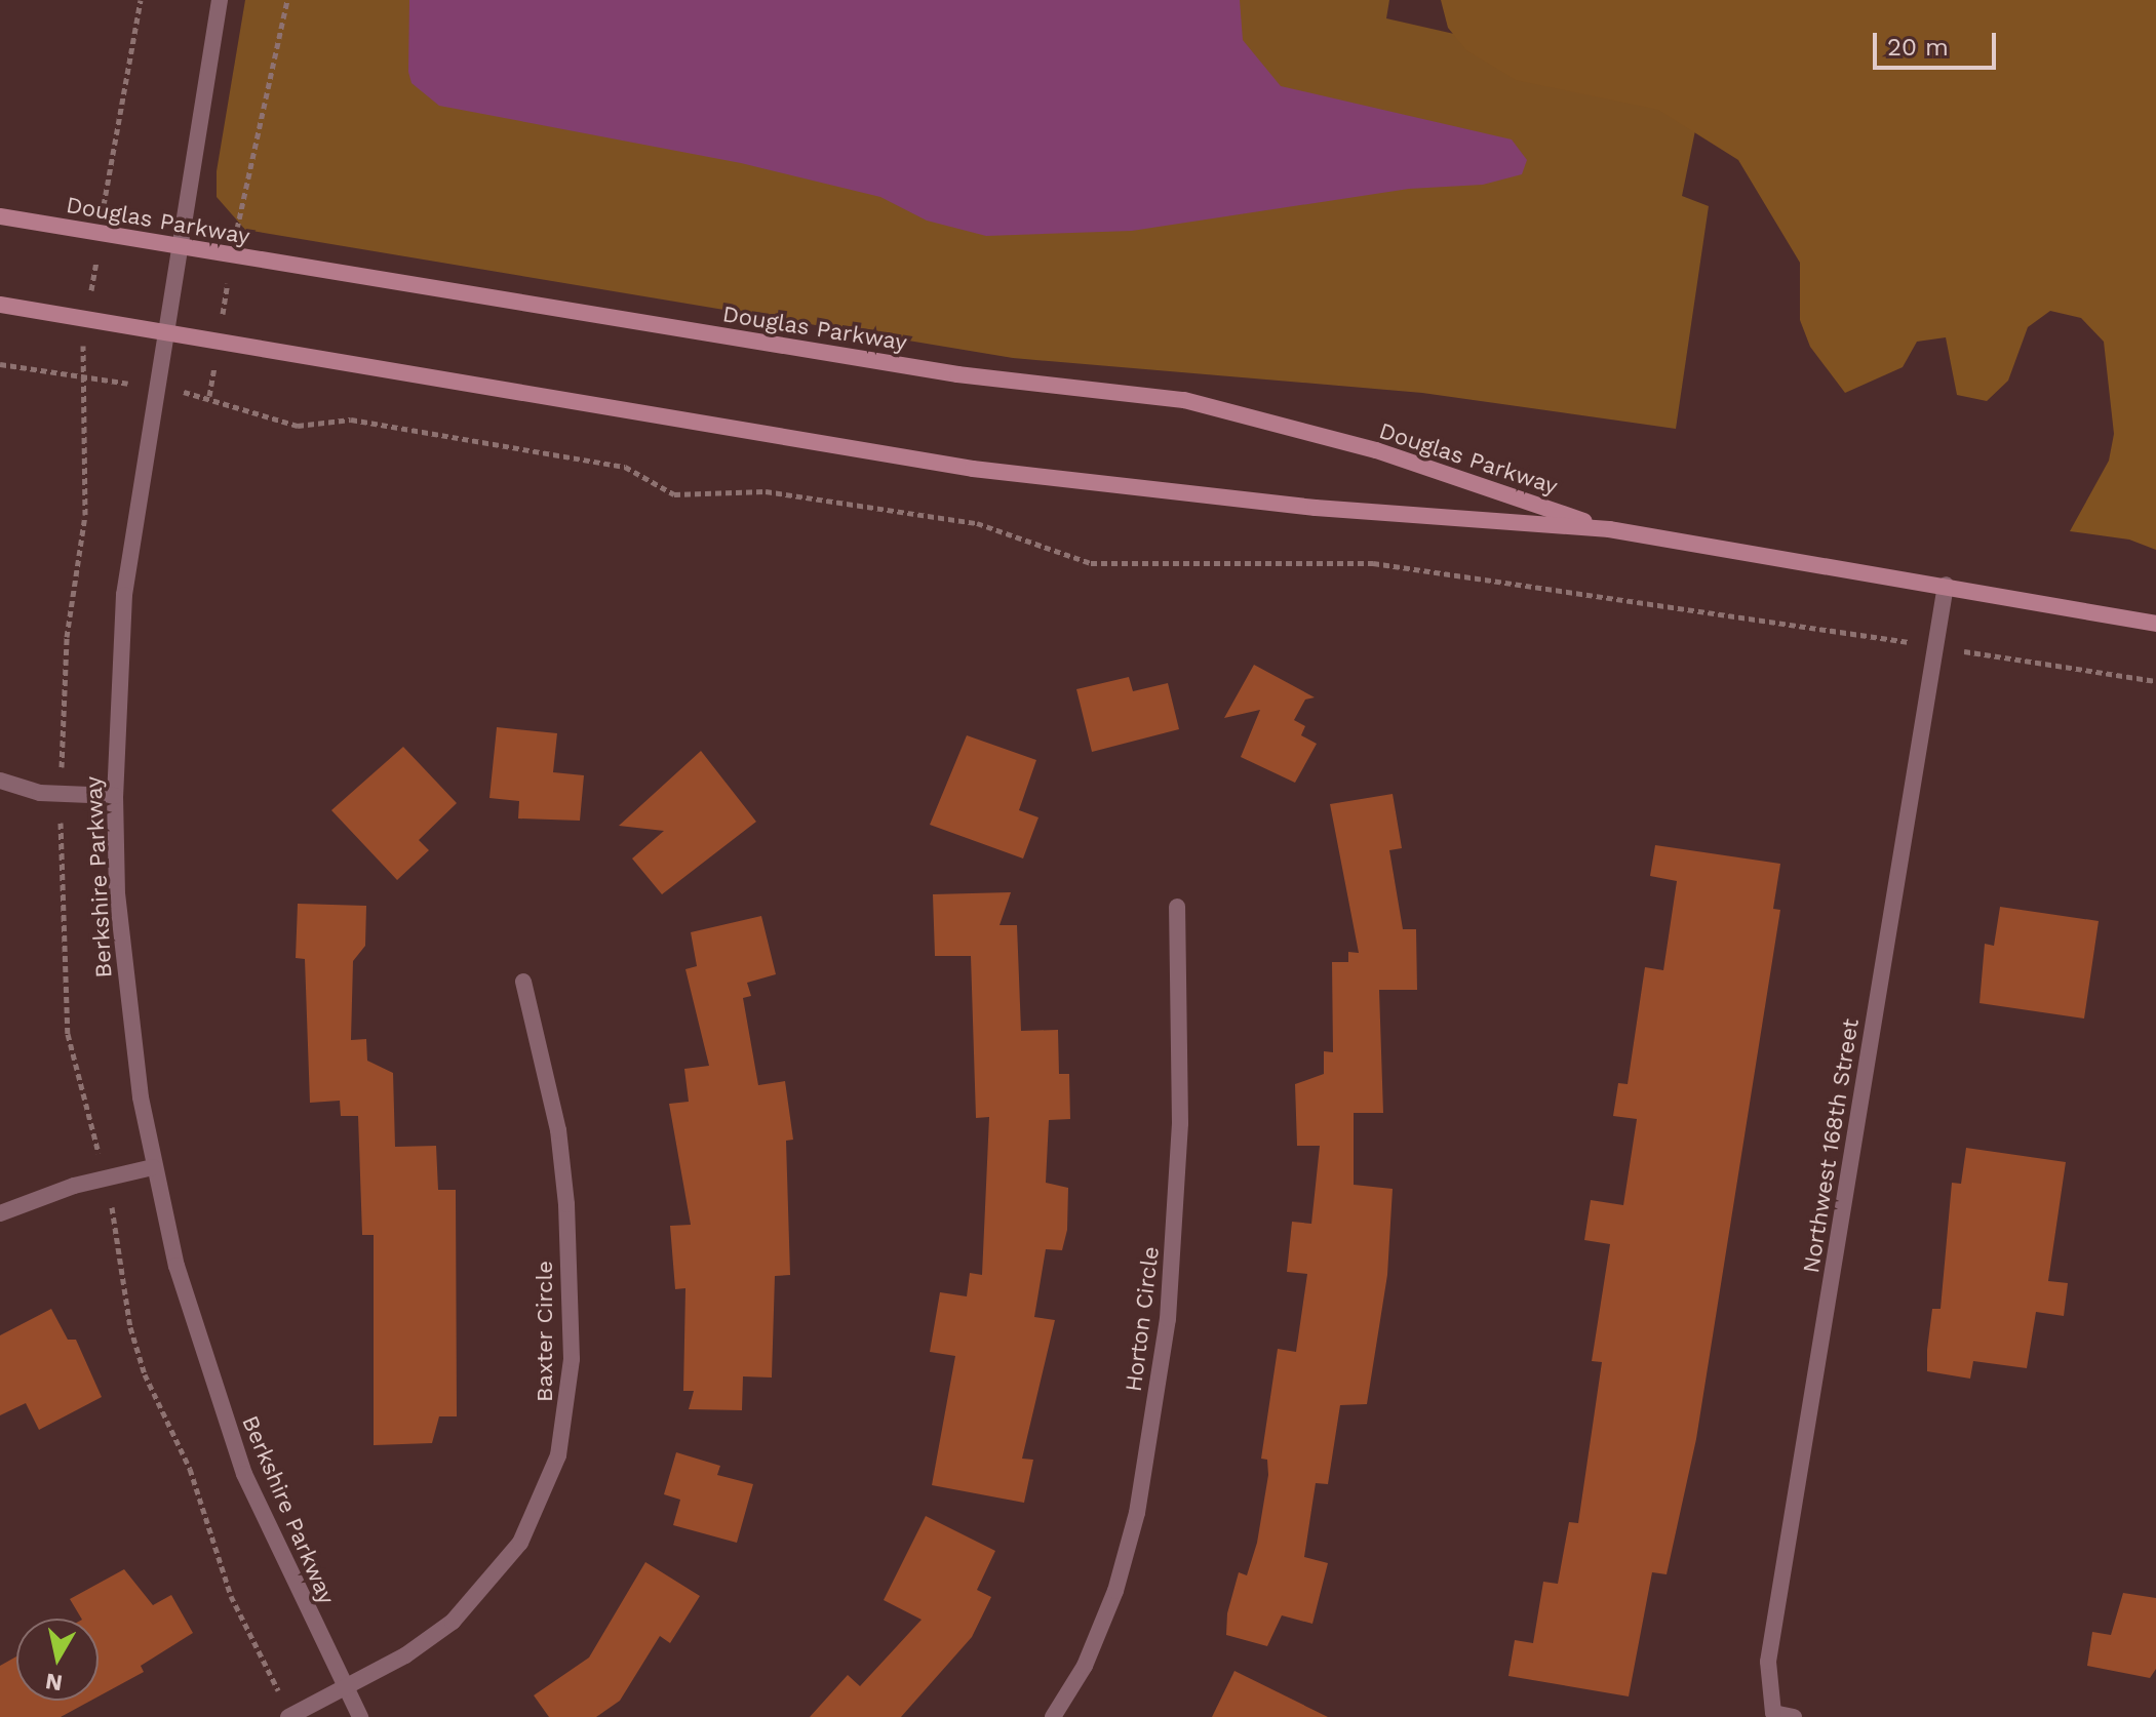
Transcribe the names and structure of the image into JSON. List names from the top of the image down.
{
  "streets": {
    "main road": ["Douglas Parkway"],
    "street": [
      "Berkshire Parkway",
      "Northwest 168th Street",
      "Horton Circle",
      "Baxter Circle"
    ]
  },
  "crossings": [
    ["Douglas Parkway", "Berkshire Parkway"],
    ["Douglas Parkway", "Northwest 168th Street"],
    ["Berkshire Parkway", "Baxter Circle"]
  ],
  "scale_bar": "20 m",
  "north": "bottom"
}
